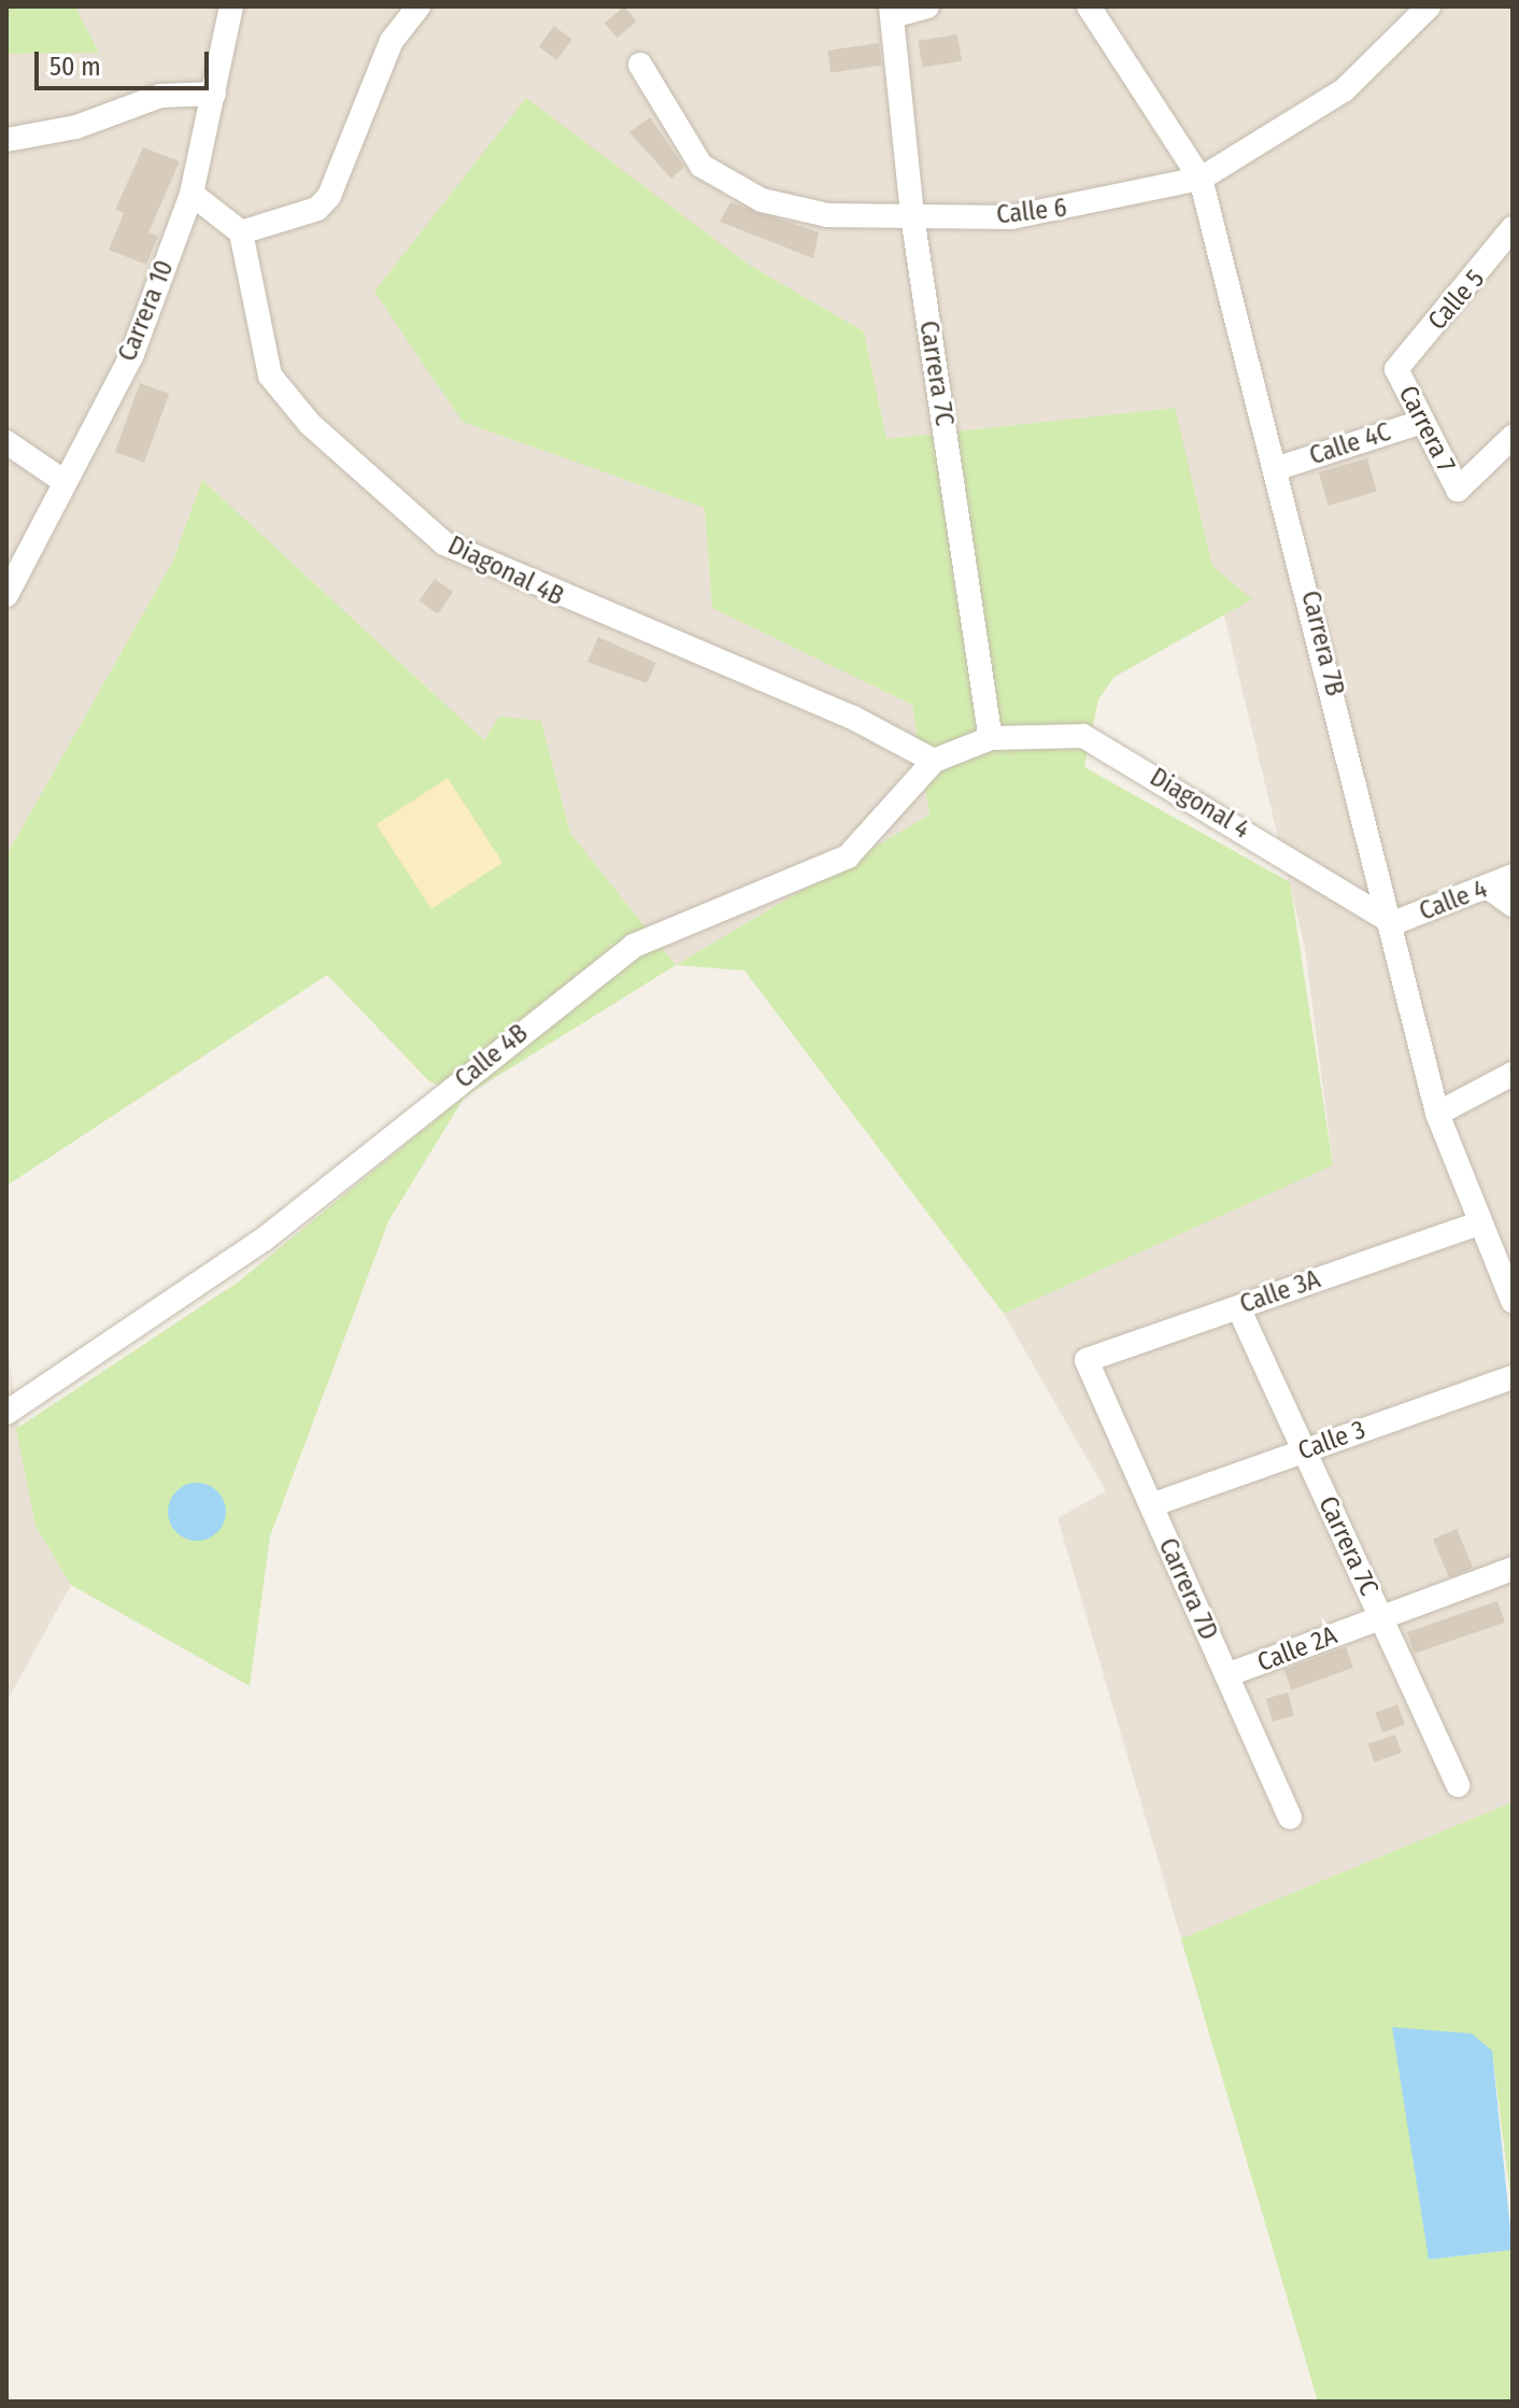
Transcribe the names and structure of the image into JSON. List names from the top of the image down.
{
  "streets": {
    "street": [
      "Calle 6",
      "Calle 5",
      "Carrera 10",
      "Carrera 7C",
      "Carrera 7",
      "Calle 4C",
      "Diagonal 4B",
      "Carrera 7B",
      "Diagonal 4",
      "Calle 4",
      "Calle 4B",
      "Calle 3A",
      "Calle 3",
      "Carrera 7D",
      "Calle 2A"
    ]
  },
  "crossings": [
    ["Calle 6", "Carrera 7C"],
    ["Calle 6", "Carrera 7B"],
    ["Calle 5", "Carrera 7"],
    ["Carrera 7C", "Diagonal 4"],
    ["Carrera 7C", "Calle 4B"],
    ["Carrera 7C", "Calle 3A"],
    ["Carrera 7C", "Calle 3"],
    ["Carrera 7C", "Calle 2A"],
    ["Carrera 7", "Calle 4C"],
    ["Calle 4C", "Carrera 7B"],
    ["Diagonal 4B", "Calle 4B"],
    ["Carrera 7B", "Diagonal 4"],
    ["Carrera 7B", "Calle 4"],
    ["Carrera 7B", "Calle 3A"],
    ["Diagonal 4", "Calle 4"],
    ["Diagonal 4", "Calle 4B"],
    ["Calle 3A", "Carrera 7D"],
    ["Calle 3", "Carrera 7D"],
    ["Carrera 7D", "Calle 2A"]
  ],
  "scale_bar": "50 m"
}
